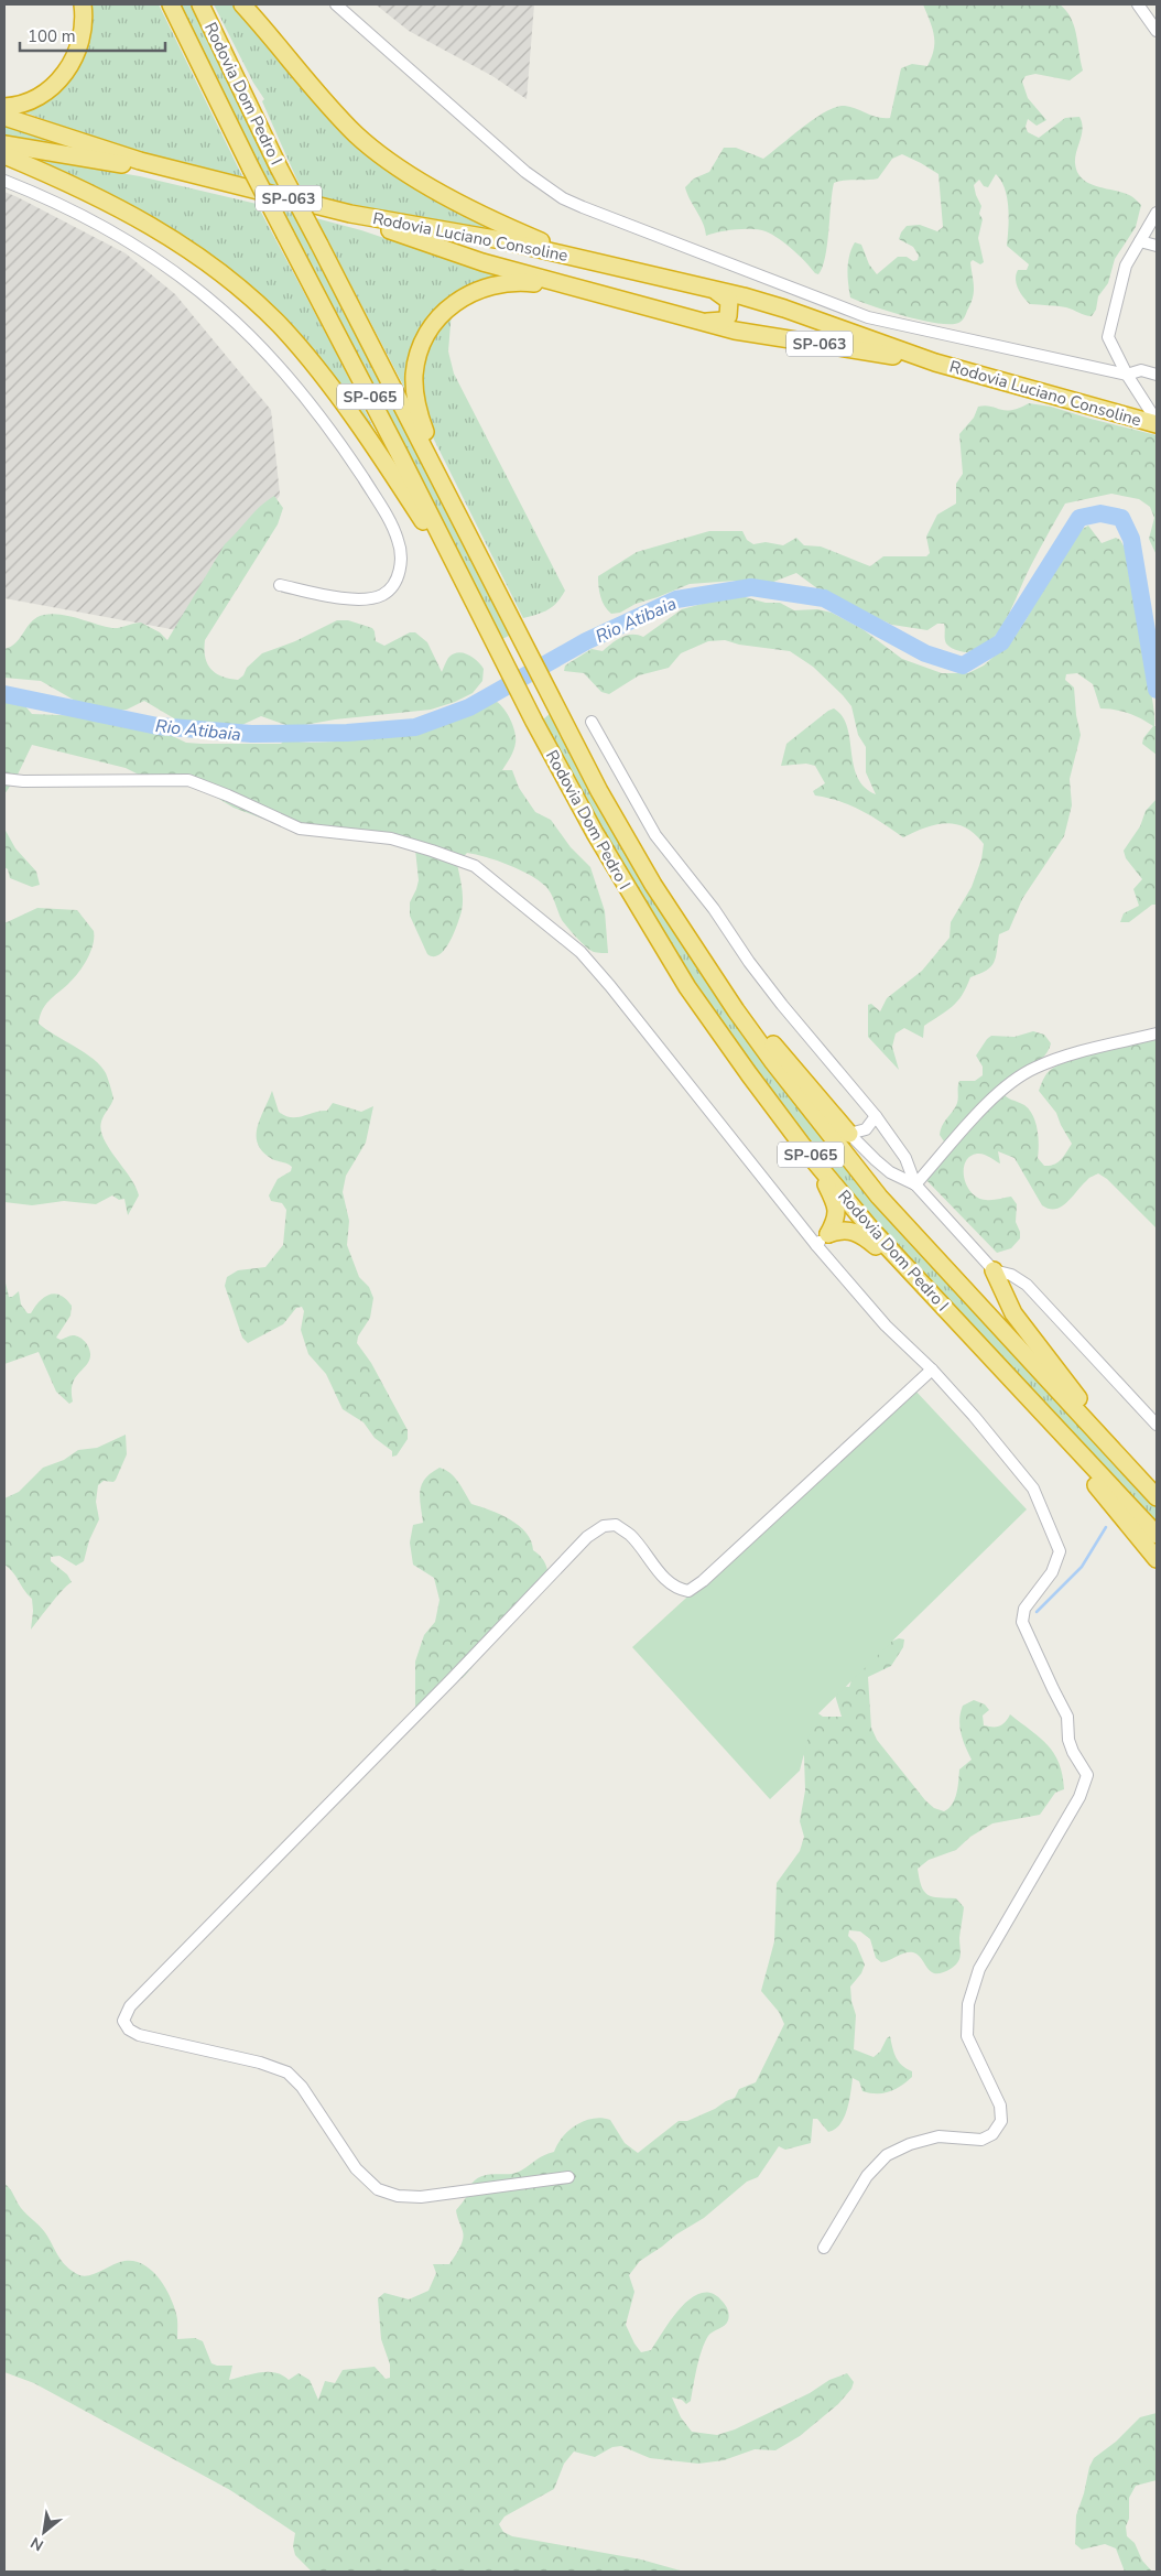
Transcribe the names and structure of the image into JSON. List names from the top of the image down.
{
  "streets": {
    "highway": [
      "Rodovia Dom Pedro I",
      "SP-063",
      "Rodovia Luciano Consoline",
      "SP-065"
    ]
  },
  "water": ["Rio Atibaia"],
  "scale_bar": "100 m",
  "north": "bottom left"
}
